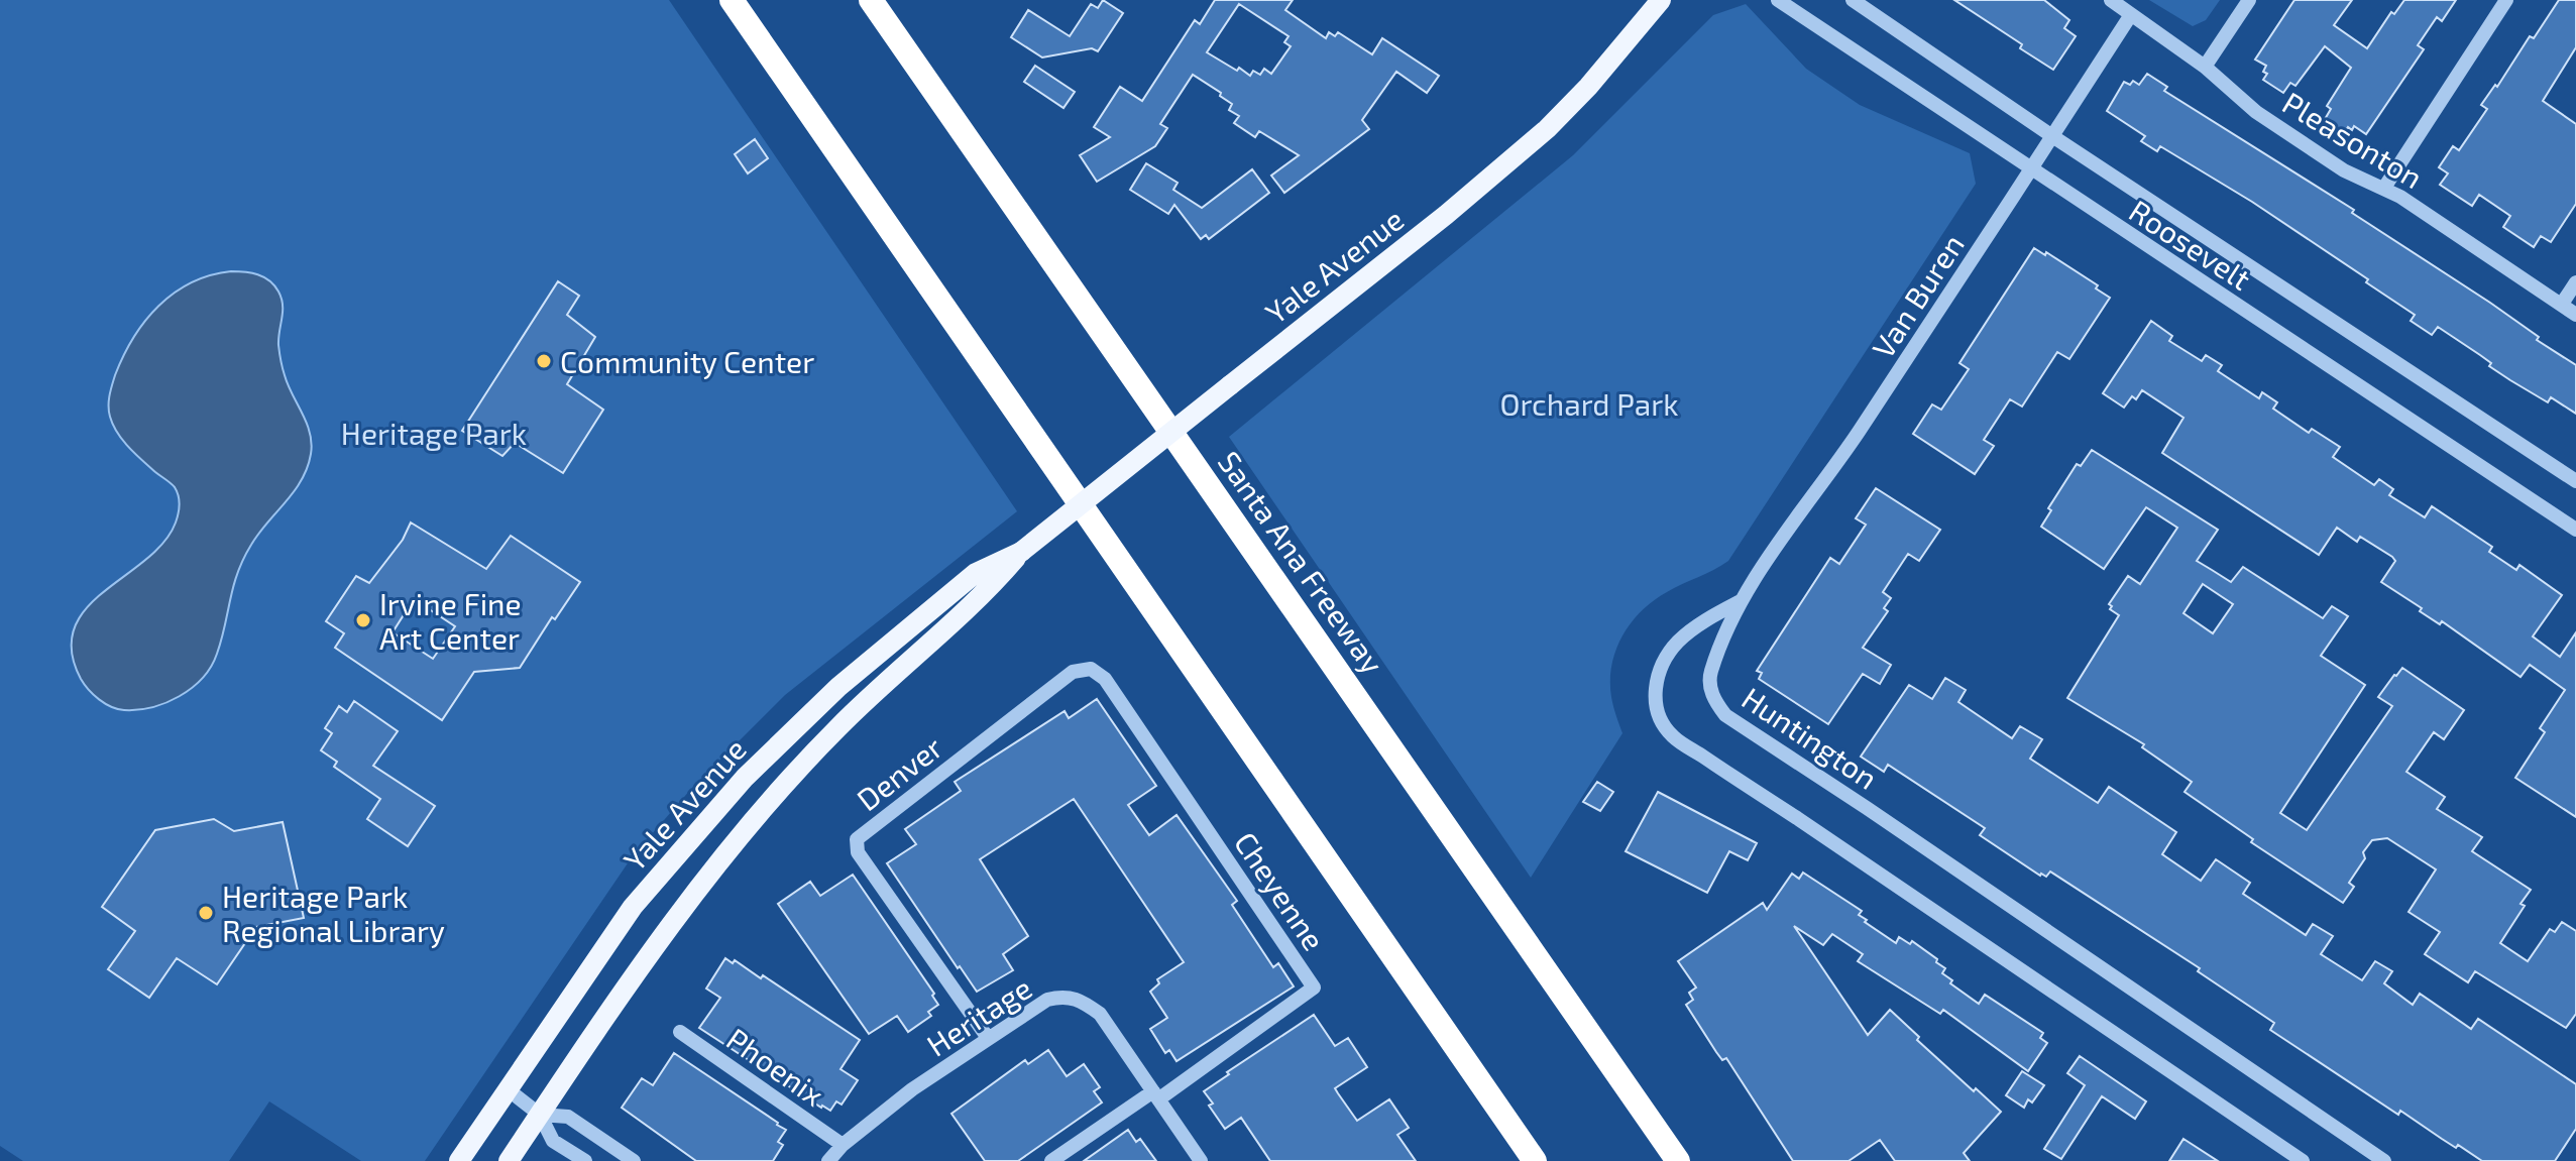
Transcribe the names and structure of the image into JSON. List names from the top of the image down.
{
  "streets": {
    "highway": ["Santa Ana Freeway"],
    "main road": ["Yale Avenue"],
    "street": [
      "Pleasonton",
      "Roosevelt",
      "Van Buren",
      "Huntington",
      "Denver",
      "Cheyenne",
      "Heritage",
      "Phoenix"
    ]
  },
  "crossings": [
    ["Pleasonton", "Van Buren"],
    ["Roosevelt", "Van Buren"],
    ["Van Buren", "Huntington"],
    ["Denver", "Cheyenne"],
    ["Denver", "Heritage"],
    ["Cheyenne", "Heritage"],
    ["Heritage", "Phoenix"]
  ],
  "parks": ["Orchard Park", "Heritage Park"],
  "places": ["Community Center", "Irvine Fine Art Center", "Heritage Park Regional Library"]
}
